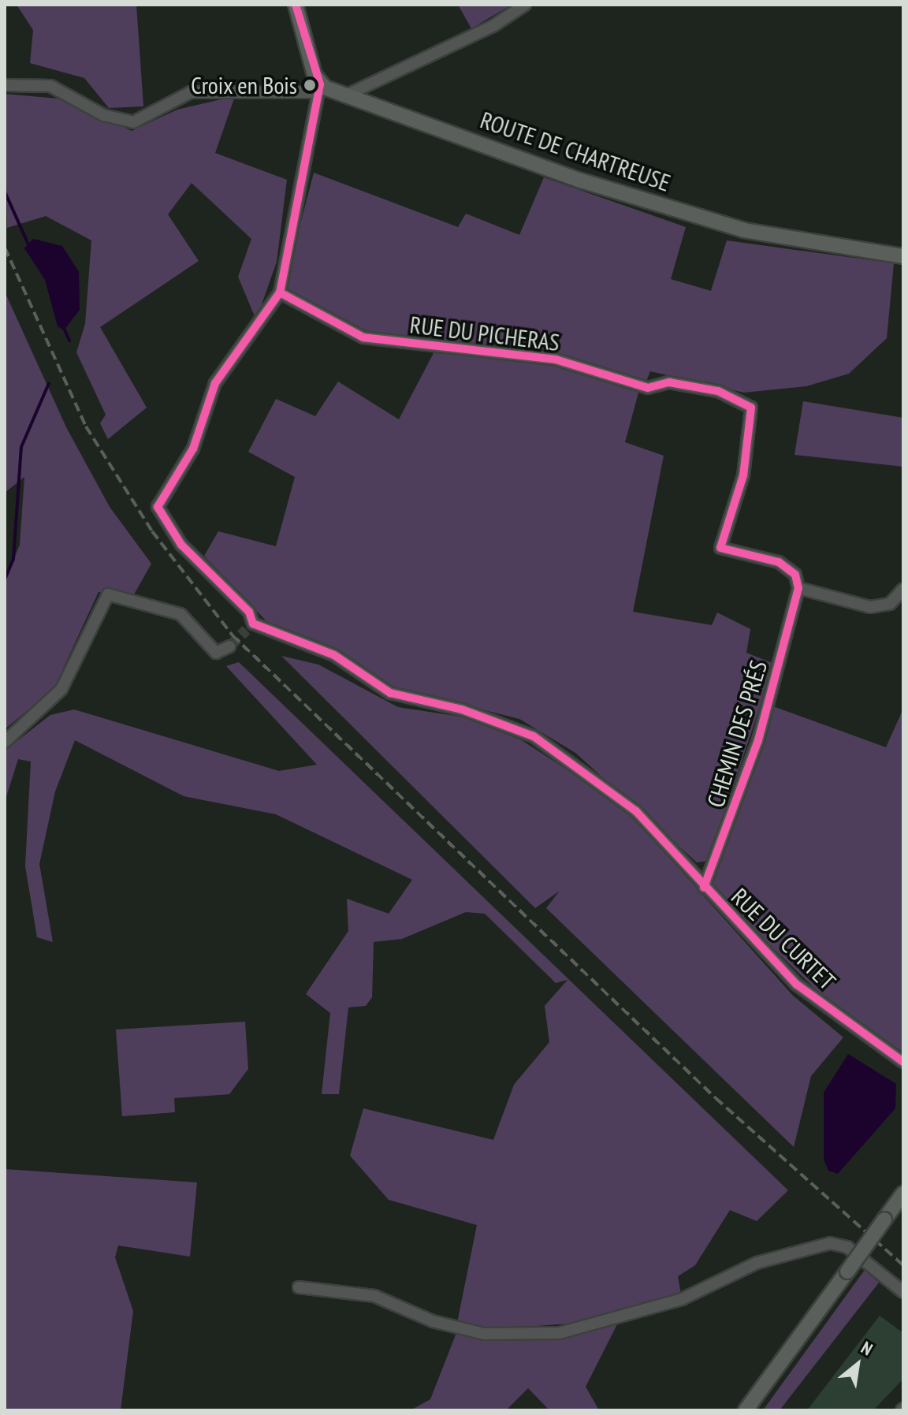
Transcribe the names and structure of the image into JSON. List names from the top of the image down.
{
  "streets": {
    "main road": ["ROUTE DE CHARTREUSE"],
    "street": ["RUE DU PICHERAS", "CHEMIN DES PRÉS", "RUE DU CURTET"]
  },
  "crossings": [
    ["RUE DU PICHERAS", "CHEMIN DES PRÉS"],
    ["RUE DU PICHERAS", "RUE DU CURTET"],
    ["CHEMIN DES PRÉS", "RUE DU CURTET"]
  ],
  "places": ["Croix en Bois"],
  "north": "top right"
}
